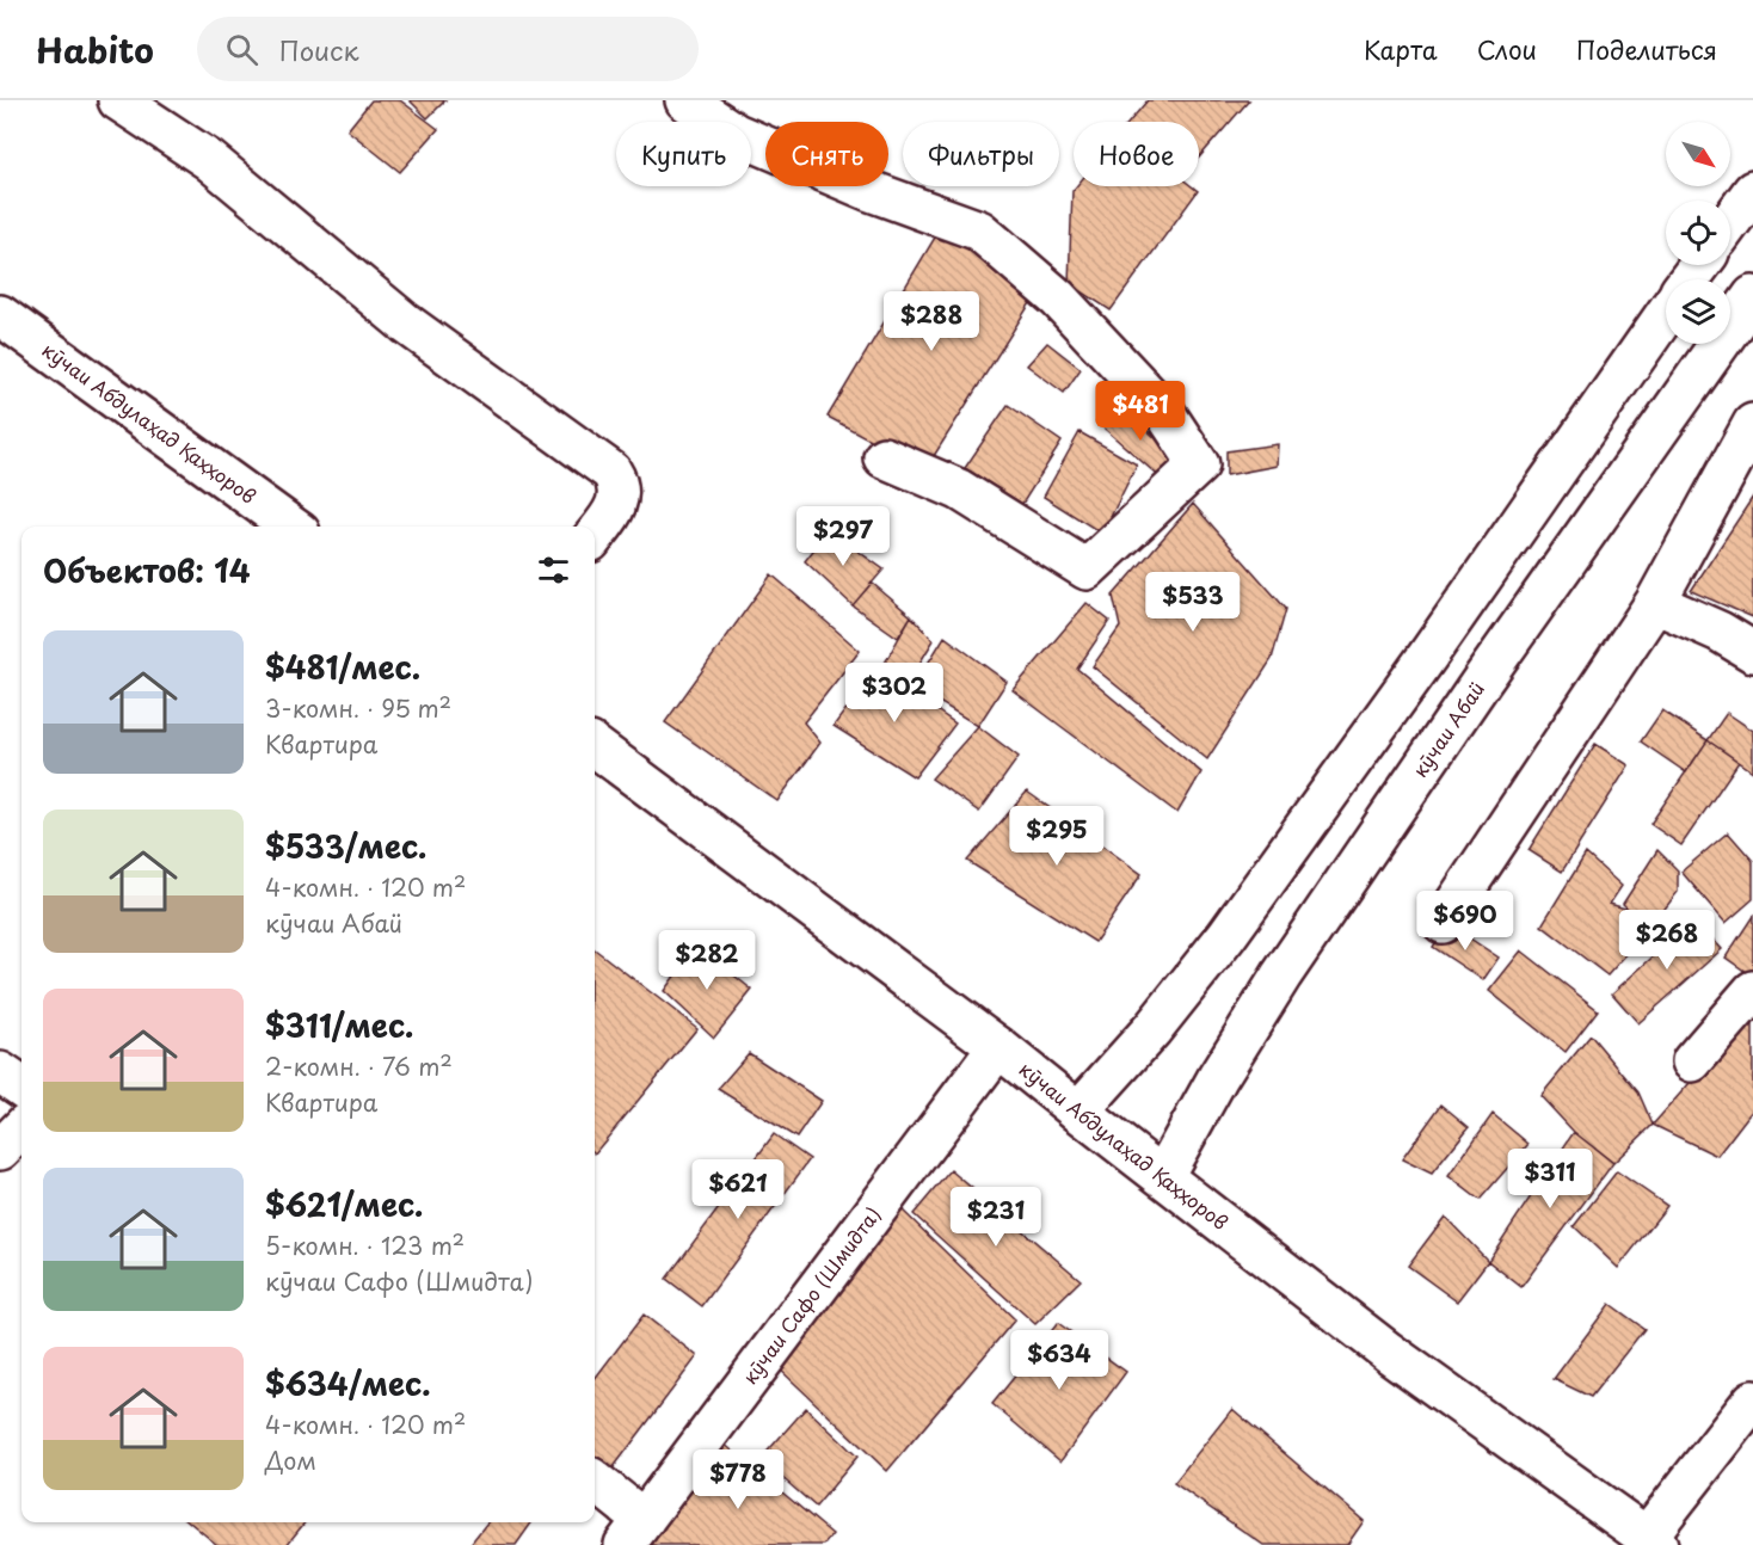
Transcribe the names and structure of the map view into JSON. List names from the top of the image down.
{
  "streets": {
    "main road": ["кӯчаи Абдулаҳад Қаҳҳоров", "кӯчаи Абаӣ", "кӯчаи Сафо (Шмидта)"]
  },
  "crossings": [
    ["кӯчаи Абдулаҳад Қаҳҳоров", "кӯчаи Абаӣ"],
    ["кӯчаи Абдулаҳад Қаҳҳоров", "кӯчаи Сафо (Шмидта)"]
  ],
  "north": "bottom right",
  "page": {
    "header": "Habito",
    "search": "Поиск",
    "nav": ["Карта", "Слои", "Поделиться"],
    "chip": [
      "Купить",
      "Снять",
      "Фильтры",
      "Новое"
    ],
    "price": [
      "$288",
      "$481",
      "$297",
      "$533",
      "$302",
      "$295",
      "$690",
      "$268",
      "$282",
      "$311",
      "$621",
      "$231",
      "$634",
      "$778"
    ],
    "heading": "Объектов: 14",
    "list": [
      {
        "name": "$481/мес.",
        "note": "3-комн. · 95 m² · Квартира"
      },
      {
        "name": "$533/мес.",
        "note": "4-комн. · 120 m² · кӯчаи Абаӣ"
      },
      {
        "name": "$311/мес.",
        "note": "2-комн. · 76 m² · Квартира"
      },
      {
        "name": "$621/мес.",
        "note": "5-комн. · 123 m² · кӯчаи Сафо (Шмидта)"
      },
      {
        "name": "$634/мес.",
        "note": "4-комн. · 120 m² · Дом"
      }
    ]
  }
}
